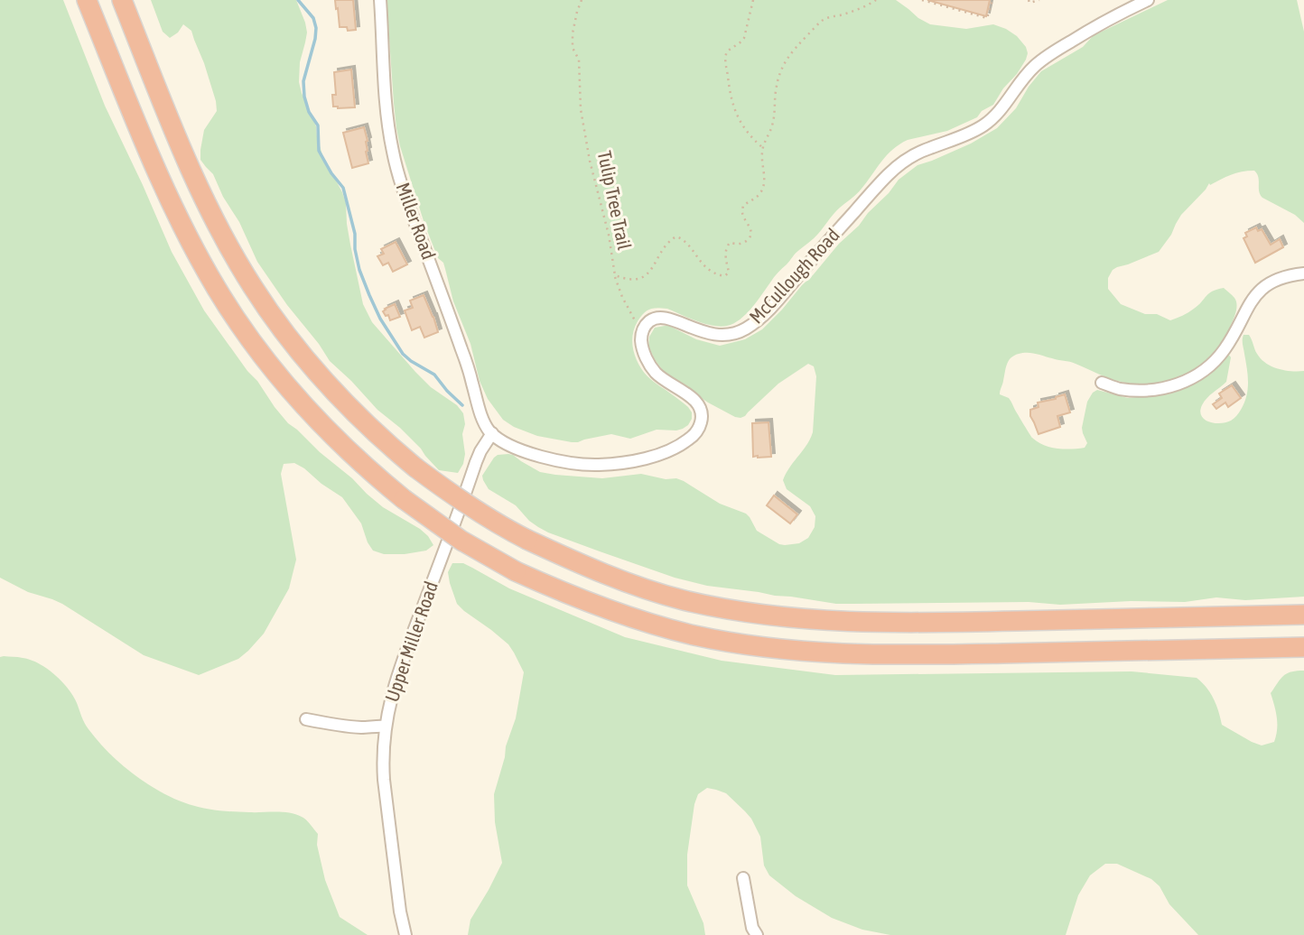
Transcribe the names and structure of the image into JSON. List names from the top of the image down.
{
  "streets": {
    "street": ["Miller Road", "McCullough Road", "Upper Miller Road"],
    "path": ["Tulip Tree Trail"]
  },
  "crossings": [
    ["Miller Road", "McCullough Road"],
    ["Miller Road", "Upper Miller Road"],
    ["McCullough Road", "Upper Miller Road"]
  ]
}
